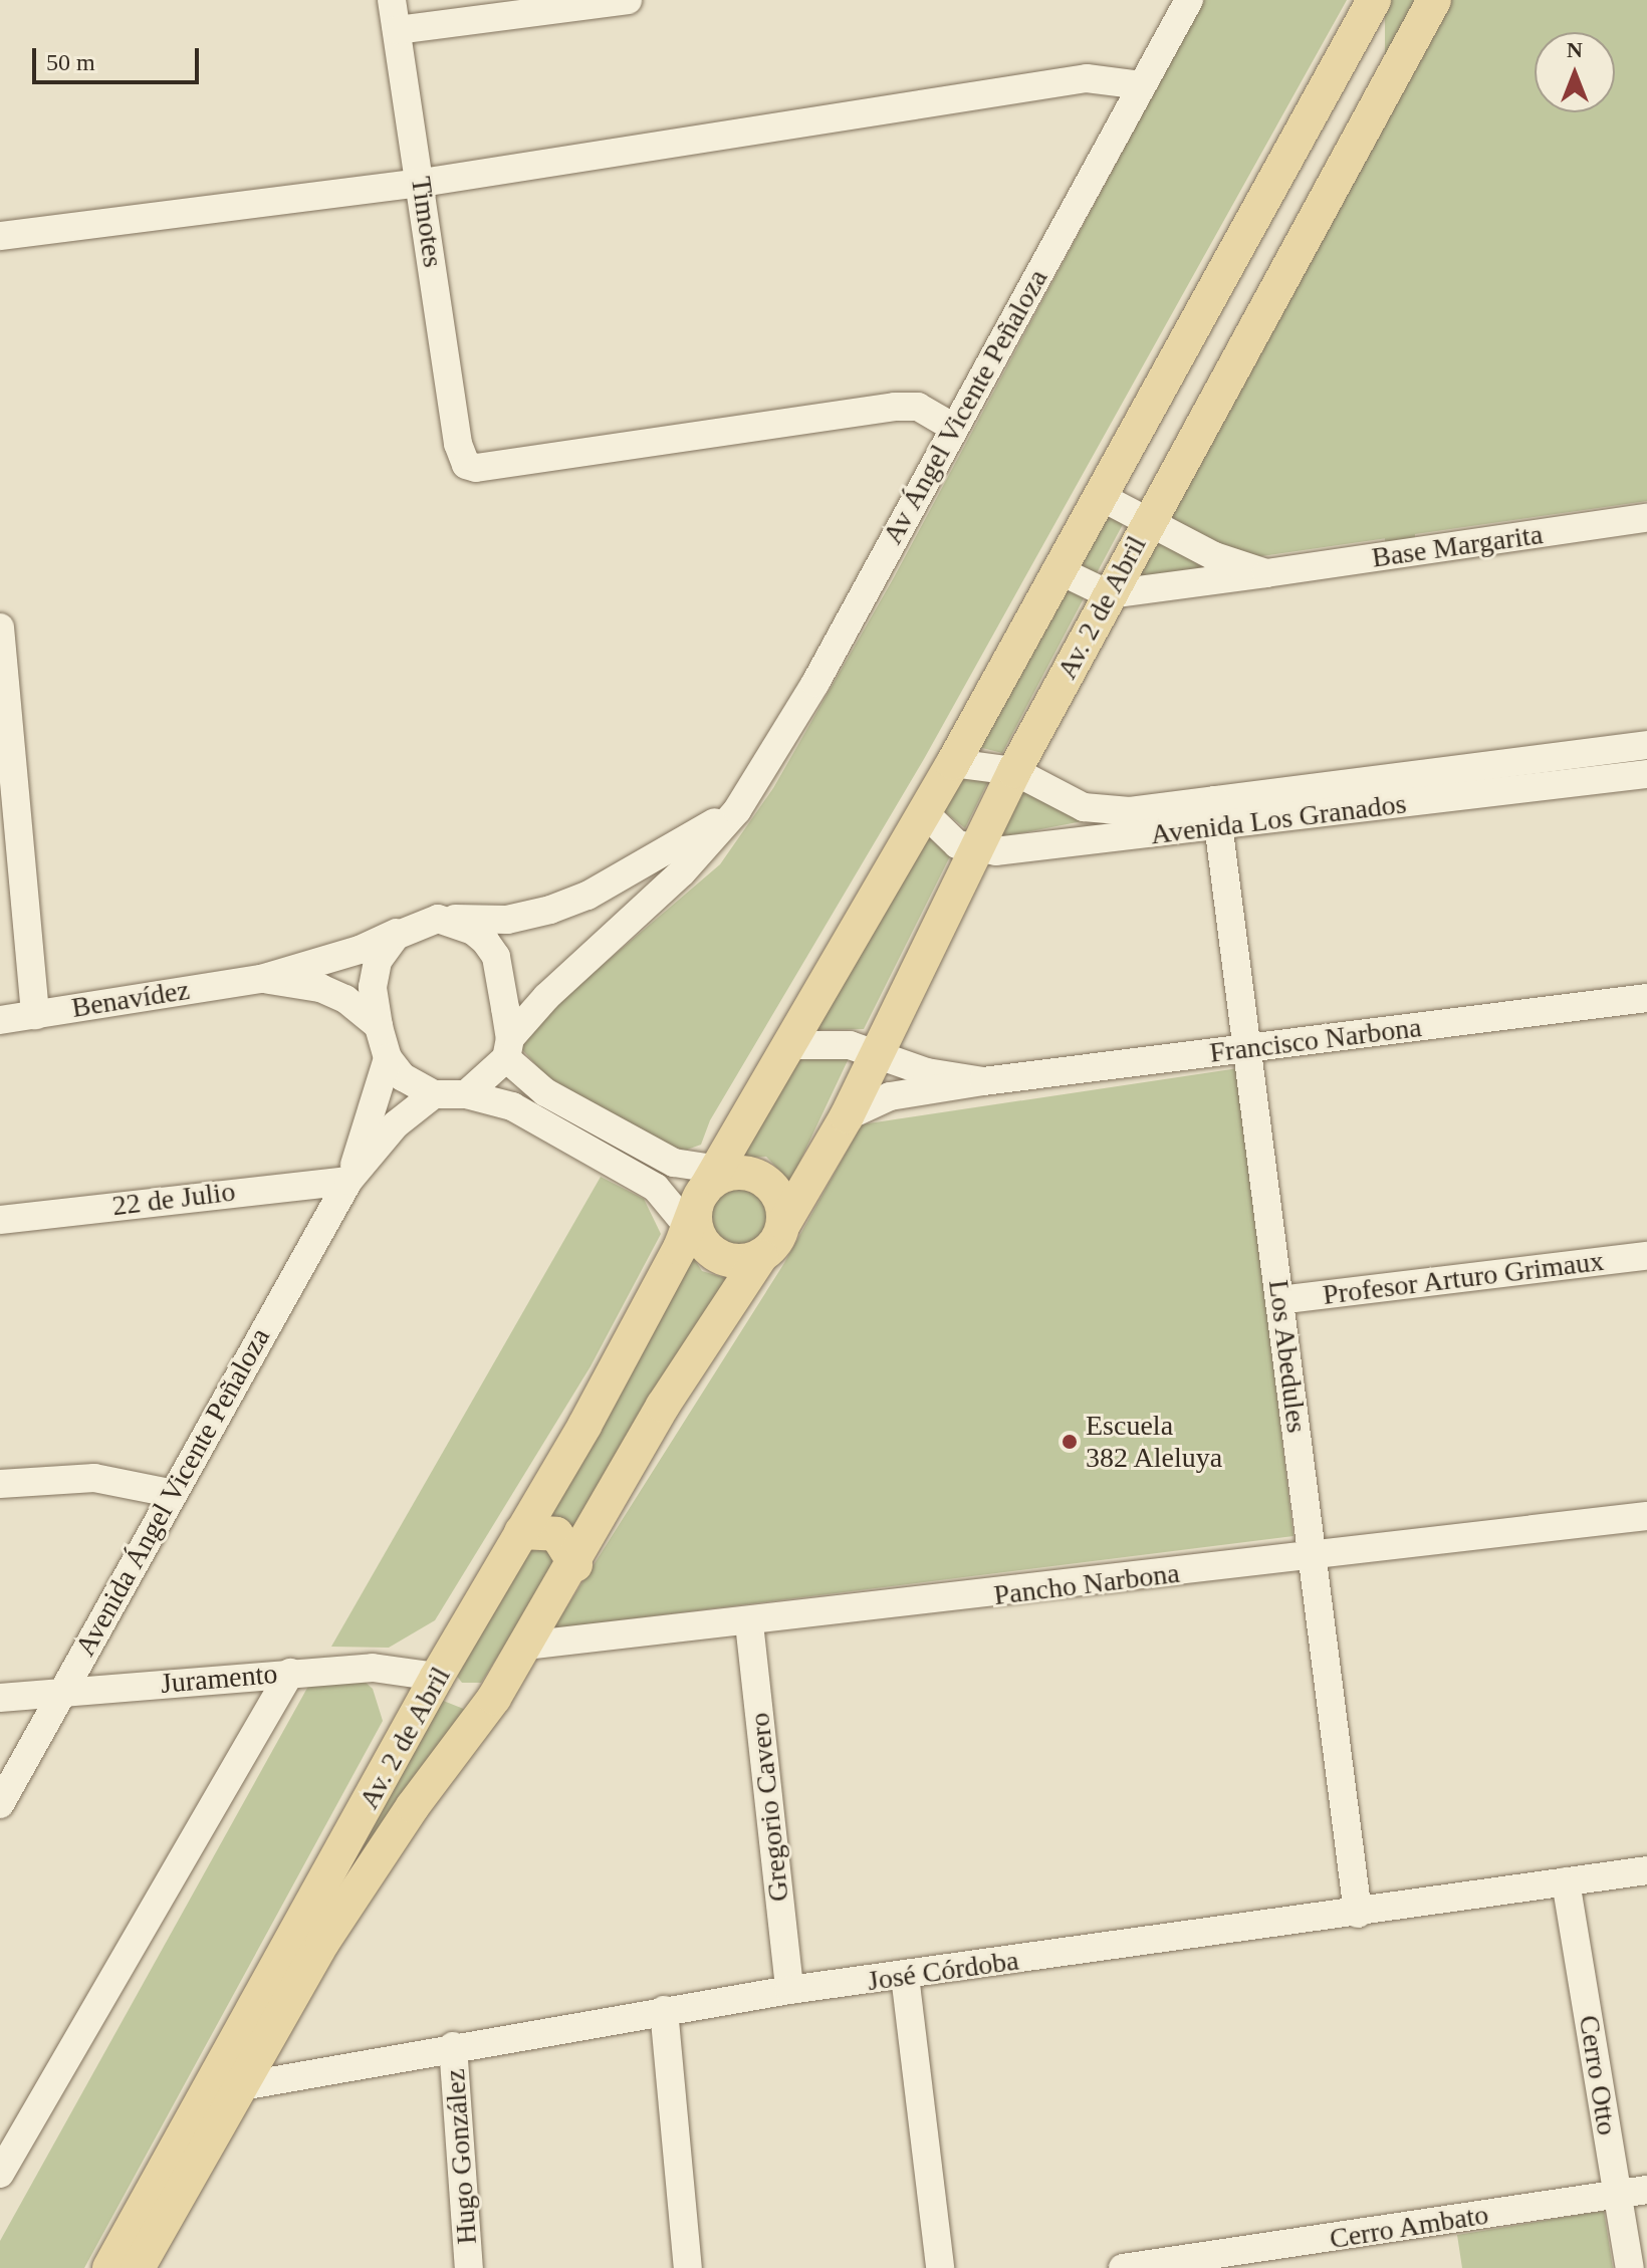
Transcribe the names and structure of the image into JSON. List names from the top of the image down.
{
  "streets": {
    "main road": ["Av. 2 de Abril"],
    "street": [
      "Timotes",
      "Av Ángel Vicente Peñaloza",
      "Base Margarita",
      "Avenida Los Granados",
      "Benavídez",
      "Francisco Narbona",
      "22 de Julio",
      "Profesor Arturo Grimaux",
      "Los Abedules",
      "Avenida Ángel Vicente Peñaloza",
      "Pancho Narbona",
      "Juramento",
      "Gregorio Cavero",
      "José Córdoba",
      "Cerro Otto",
      "Hugo González",
      "Cerro Ambato"
    ]
  },
  "crossings": [
    ["Timotes", "Av Ángel Vicente Peñaloza"],
    ["Base Margarita", "Av. 2 de Abril"],
    ["Av. 2 de Abril", "Avenida Los Granados"],
    ["Av. 2 de Abril", "Francisco Narbona"],
    ["Av. 2 de Abril", "Pancho Narbona"],
    ["Av. 2 de Abril", "Juramento"],
    ["Av. 2 de Abril", "José Córdoba"],
    ["Avenida Los Granados", "Los Abedules"],
    ["Benavídez", "Avenida Ángel Vicente Peñaloza"],
    ["Francisco Narbona", "Los Abedules"],
    ["22 de Julio", "Avenida Ángel Vicente Peñaloza"],
    ["Profesor Arturo Grimaux", "Los Abedules"],
    ["Los Abedules", "Pancho Narbona"],
    ["Los Abedules", "José Córdoba"],
    ["Avenida Ángel Vicente Peñaloza", "Juramento"],
    ["Pancho Narbona", "Gregorio Cavero"],
    ["Gregorio Cavero", "José Córdoba"],
    ["José Córdoba", "Cerro Otto"],
    ["José Córdoba", "Hugo González"],
    ["Cerro Otto", "Cerro Ambato"]
  ],
  "places": ["Escuela 382 Aleluya"],
  "scale_bar": "50 m",
  "north": "top"
}
